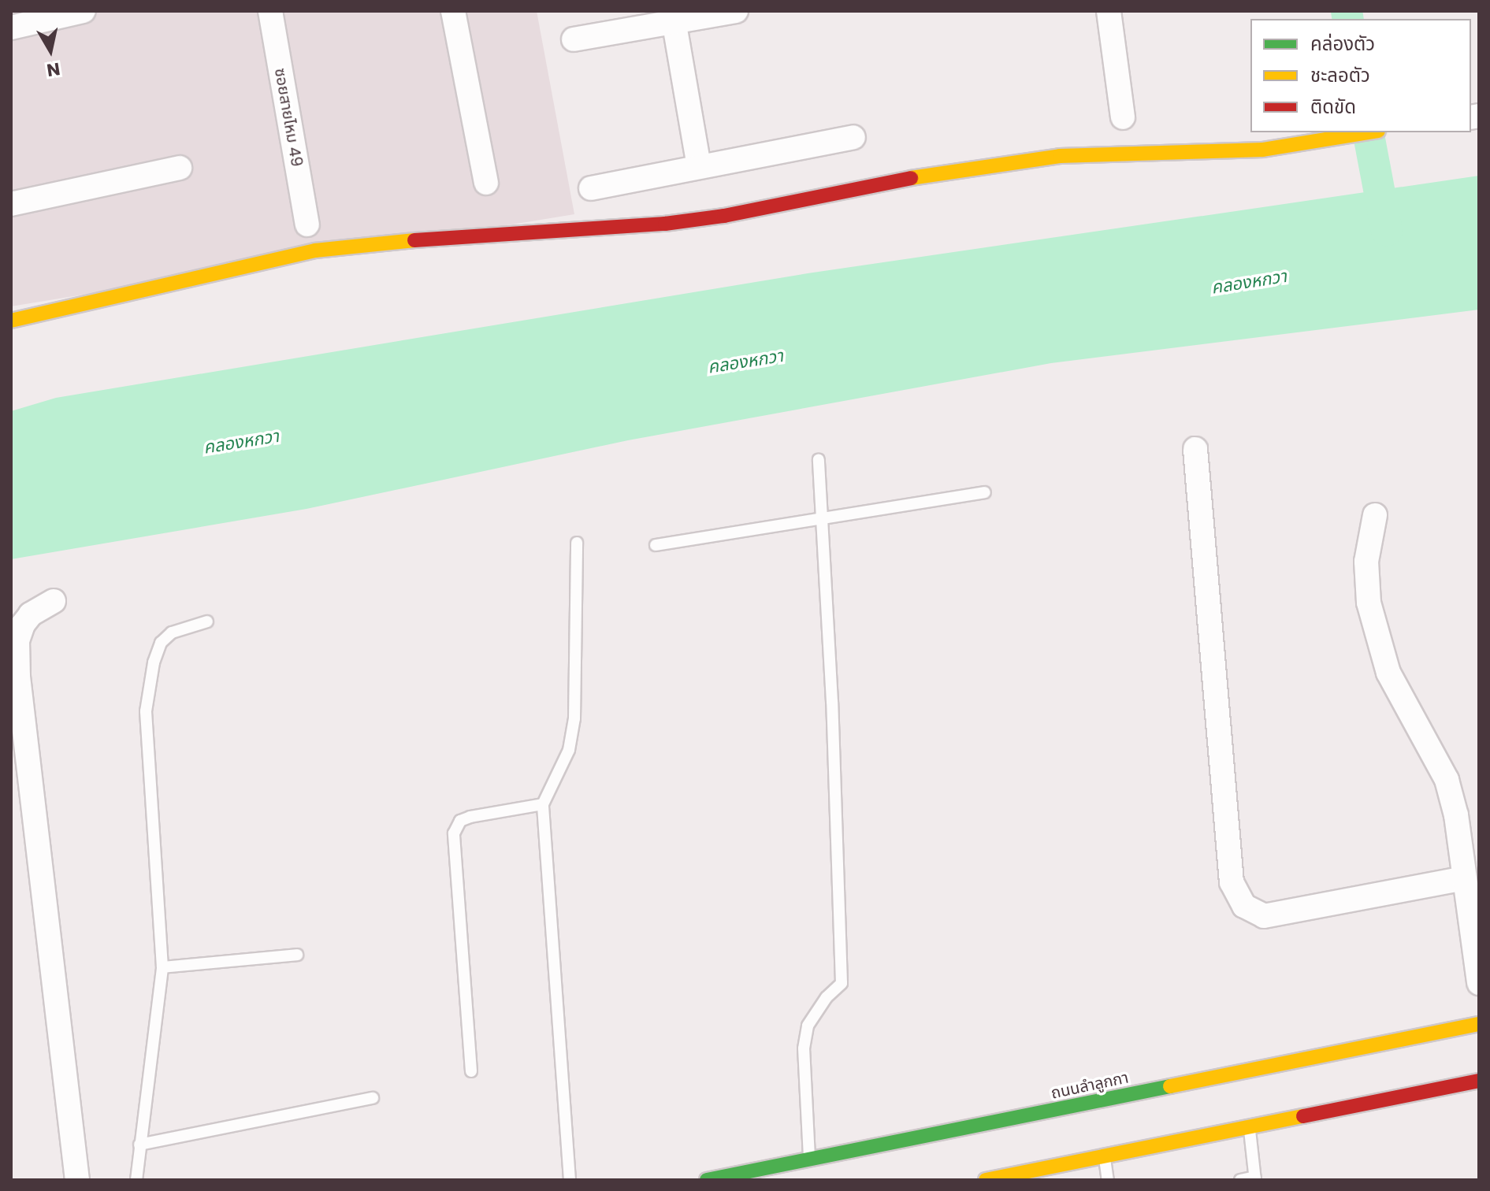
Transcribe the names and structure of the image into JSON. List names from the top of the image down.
{
  "streets": {
    "street": ["ซอยสายไหม 49", "ถนนลำลูกกา"]
  },
  "water": ["คลองหกวา"],
  "legend": ["คล่องตัว", "ชะลอตัว", "ติดขัด"],
  "north": "bottom"
}
